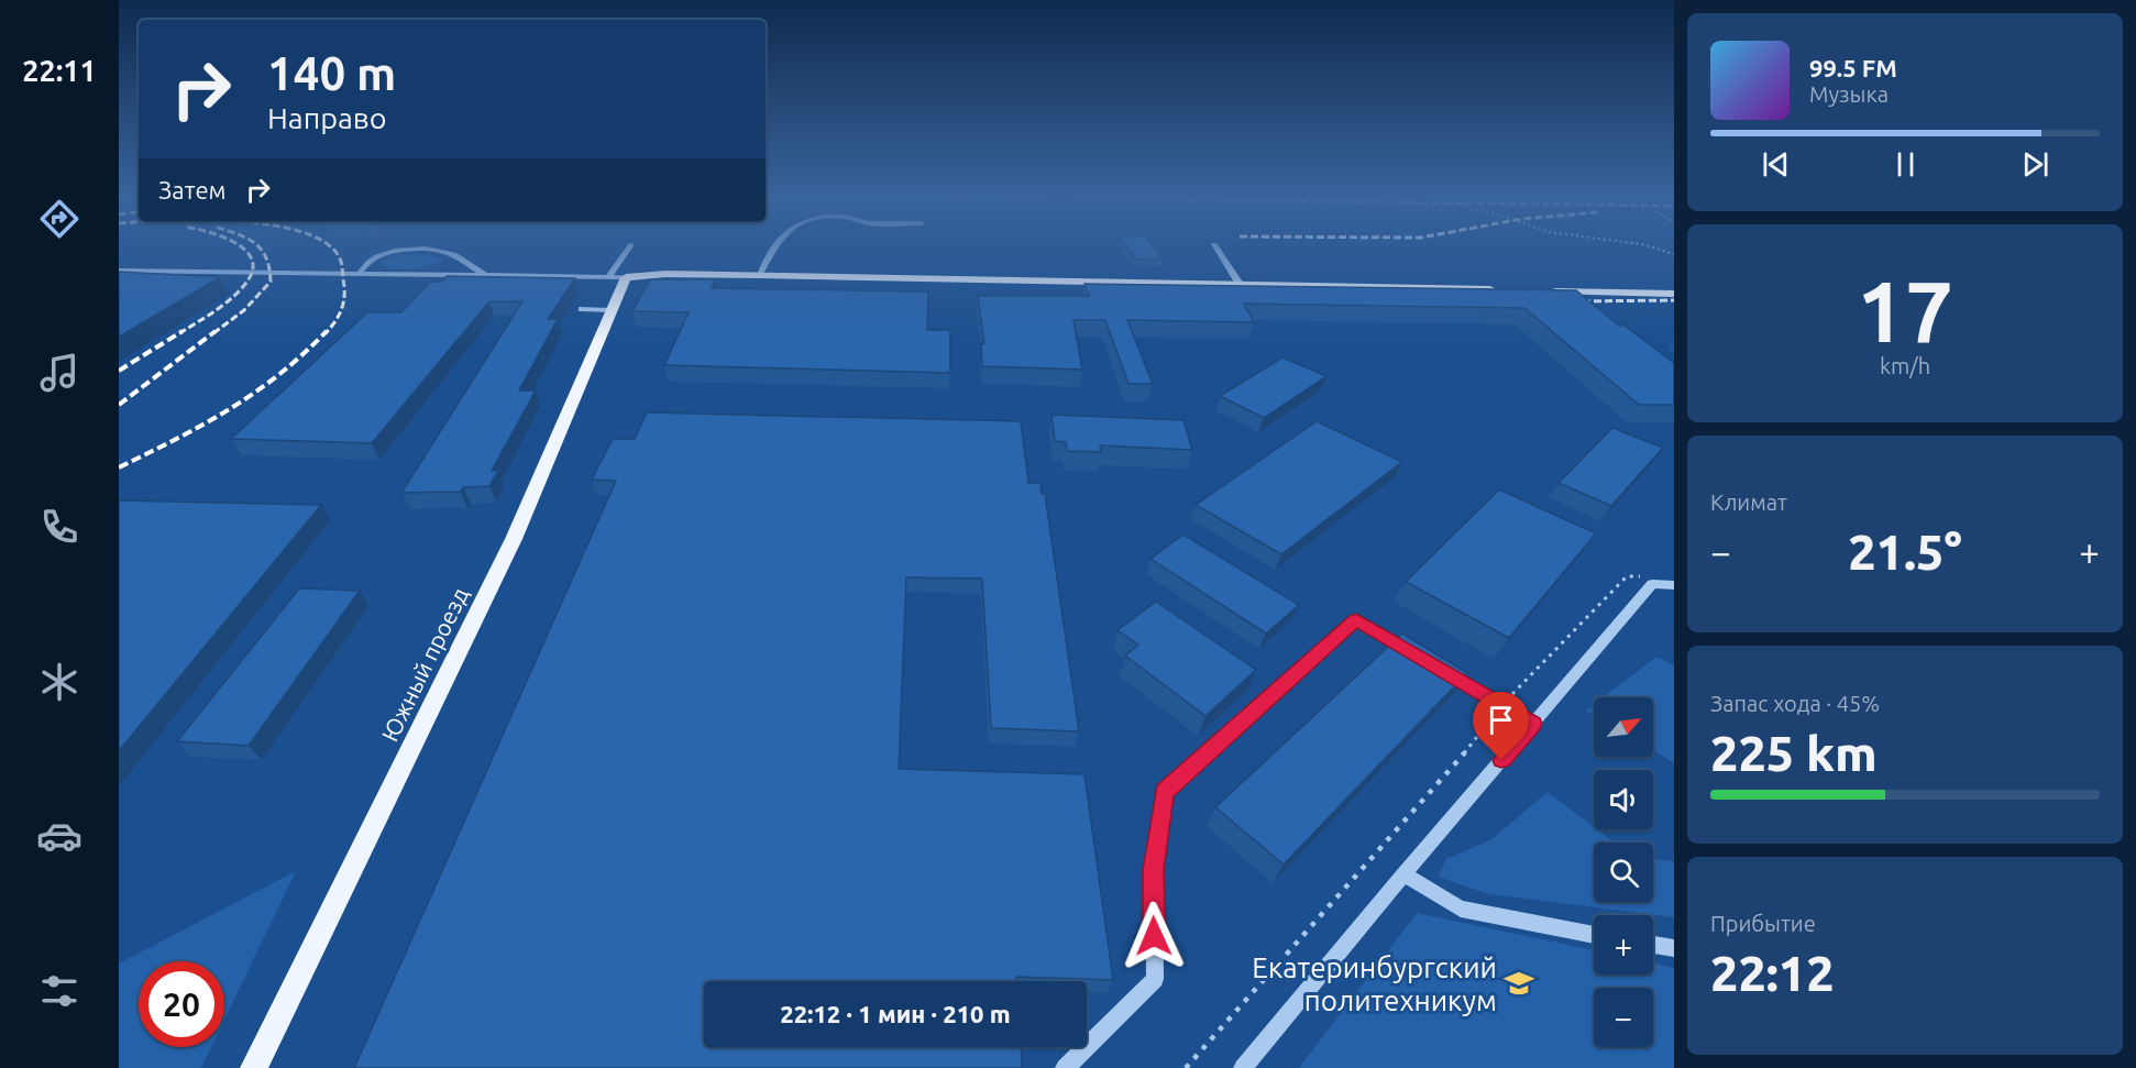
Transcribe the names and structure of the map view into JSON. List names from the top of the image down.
{
  "streets": {
    "main road": ["Южный проезд"]
  },
  "places": {
    "school or university": ["Екатеринбургский политехникум"]
  },
  "north": "top right",
  "page": {
    "tabs": "22:11",
    "turn": ["140 m", "Направо"],
    "song": ["99.5 FM", "Музыка"],
    "then": "Затем",
    "tile": [
      ["17", "km/h"],
      "Климат",
      ["Запас хода · 45%", "225 km"],
      ["Прибытие", "22:12"]
    ],
    "heat": ["−", "21.5°", "+"],
    "map_buttons": ["+", "−"],
    "limit": "20",
    "trip": "22:12 · 1 мин · 210 m"
  }
}
